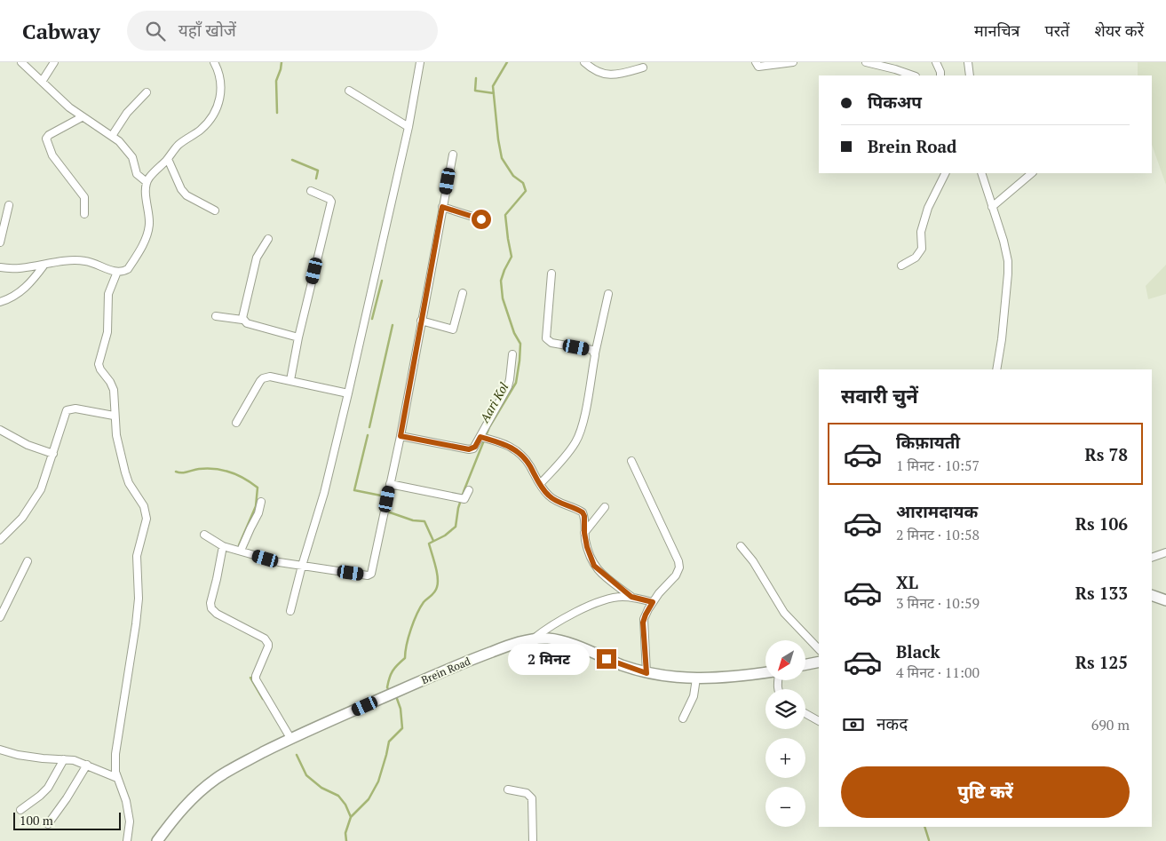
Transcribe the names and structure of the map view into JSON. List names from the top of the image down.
{
  "streets": {
    "street": ["Brein Road"]
  },
  "water": ["Aari Kol"],
  "scale_bar": "100 m",
  "north": "bottom left",
  "page": {
    "header": "Cabway",
    "search": "यहाँ खोजें",
    "nav": ["मानचित्र", "परतें", "शेयर करें"],
    "banner": ["पिकअप", "Brein Road"],
    "heading": "सवारी चुनें",
    "list": [
      {
        "name": "किफ़ायती",
        "note": "1 मिनट · 10:57",
        "value": "Rs 78"
      },
      {
        "name": "आरामदायक",
        "note": "2 मिनट · 10:58",
        "value": "Rs 106"
      },
      {
        "name": "XL",
        "note": "3 मिनट · 10:59",
        "value": "Rs 133"
      },
      {
        "name": "Black",
        "note": "4 मिनट · 11:00",
        "value": "Rs 125"
      }
    ],
    "map_buttons": ["+", "−"],
    "bubble": "2 मिनट",
    "pay": ["नकद", "690 m"],
    "buttons": "पुष्टि करें",
    "scale": "100 m"
  }
}
